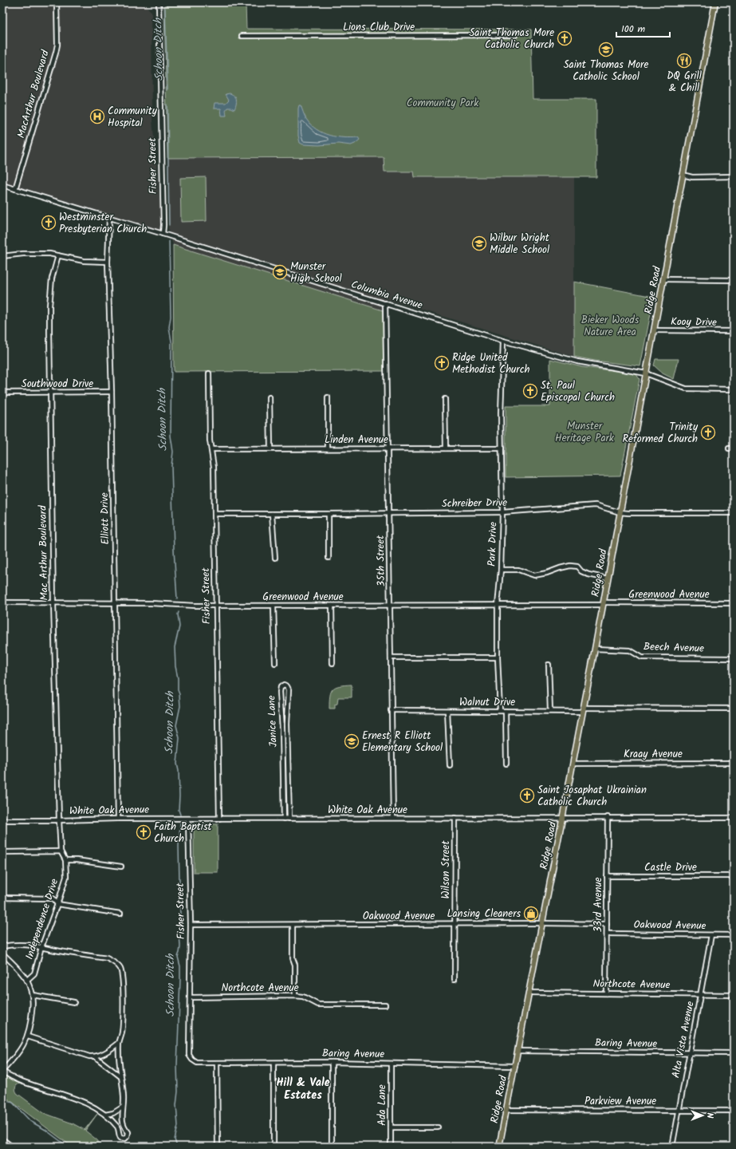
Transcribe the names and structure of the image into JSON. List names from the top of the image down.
{
  "streets": {
    "main road": ["Ridge Road"],
    "street": [
      "Lions Club Drive",
      "MacArthur Boulevard",
      "Fisher Street",
      "Columbia Avenue",
      "Kooy Drive",
      "Southwood Drive",
      "Linden Avenue",
      "Schreiber Drive",
      "Elliott Drive",
      "Park Drive",
      "Mac Arthur Boulevard",
      "35th Street",
      "Greenwood Avenue",
      "Beech Avenue",
      "Walnut Drive",
      "Janice Lane",
      "Kraay Avenue",
      "White Oak Avenue",
      "Castle Drive",
      "Wilson Street",
      "33rd Avenue",
      "Oakwood Avenue",
      "Independence Drive",
      "Northcote Avenue",
      "Alta Vista Avenue",
      "Baring Avenue",
      "Parkview Avenue",
      "Ada Lane"
    ]
  },
  "crossings": [
    ["MacArthur Boulevard", "Columbia Avenue"],
    ["Fisher Street", "Columbia Avenue"],
    ["Fisher Street", "Linden Avenue"],
    ["Fisher Street", "Schreiber Drive"],
    ["Fisher Street", "Greenwood Avenue"],
    ["Fisher Street", "White Oak Avenue"],
    ["Fisher Street", "Oakwood Avenue"],
    ["Fisher Street", "Northcote Avenue"],
    ["Fisher Street", "Baring Avenue"],
    ["Ridge Road", "Columbia Avenue"],
    ["Ridge Road", "Kooy Drive"],
    ["Ridge Road", "Schreiber Drive"],
    ["Ridge Road", "Greenwood Avenue"],
    ["Ridge Road", "Beech Avenue"],
    ["Ridge Road", "Walnut Drive"],
    ["Ridge Road", "Kraay Avenue"],
    ["Ridge Road", "White Oak Avenue"],
    ["Ridge Road", "Oakwood Avenue"],
    ["Ridge Road", "Northcote Avenue"],
    ["Ridge Road", "Baring Avenue"],
    ["Ridge Road", "Parkview Avenue"],
    ["Columbia Avenue", "Elliott Drive"],
    ["Columbia Avenue", "Park Drive"],
    ["Columbia Avenue", "35th Street"],
    ["Southwood Drive", "Elliott Drive"],
    ["Southwood Drive", "Mac Arthur Boulevard"],
    ["Linden Avenue", "Park Drive"],
    ["Linden Avenue", "35th Street"],
    ["Schreiber Drive", "Park Drive"],
    ["Schreiber Drive", "35th Street"],
    ["Elliott Drive", "Greenwood Avenue"],
    ["Elliott Drive", "White Oak Avenue"],
    ["Park Drive", "Greenwood Avenue"],
    ["Park Drive", "Walnut Drive"],
    ["Mac Arthur Boulevard", "Greenwood Avenue"],
    ["Mac Arthur Boulevard", "White Oak Avenue"],
    ["35th Street", "Greenwood Avenue"],
    ["35th Street", "Walnut Drive"],
    ["35th Street", "White Oak Avenue"],
    ["Janice Lane", "White Oak Avenue"],
    ["White Oak Avenue", "Wilson Street"],
    ["White Oak Avenue", "33rd Avenue"],
    ["Castle Drive", "33rd Avenue"],
    ["Wilson Street", "Oakwood Avenue"],
    ["33rd Avenue", "Oakwood Avenue"],
    ["33rd Avenue", "Northcote Avenue"],
    ["Oakwood Avenue", "Alta Vista Avenue"],
    ["Northcote Avenue", "Alta Vista Avenue"],
    ["Alta Vista Avenue", "Baring Avenue"],
    ["Alta Vista Avenue", "Parkview Avenue"],
    ["Baring Avenue", "Ada Lane"]
  ],
  "districts": ["Hill & Vale Estates"],
  "water": ["Schoon Ditch"],
  "parks": ["Community Park", "Bieker Woods Nature Area", "Munster Heritage Park"],
  "places": {
    "church": [
      "Saint Thomas More Catholic Church",
      "Westminster Presbyterian Church",
      "Ridge United Methodist Church",
      "St. Paul Episcopal Church",
      "Trinity Reformed Church",
      "Saint Josaphat Ukrainian Catholic Church",
      "Faith Baptist Church"
    ],
    "school or university": [
      "Saint Thomas More Catholic School",
      "Wilbur Wright Middle School",
      "Munster High School",
      "Ernest R Elliott Elementary School"
    ],
    "restaurant": ["DQ Grill & Chill"],
    "hospital": ["Community Hospital"],
    "shop": ["Lansing Cleaners"]
  },
  "scale_bar": "100 m",
  "north": "right"
}
